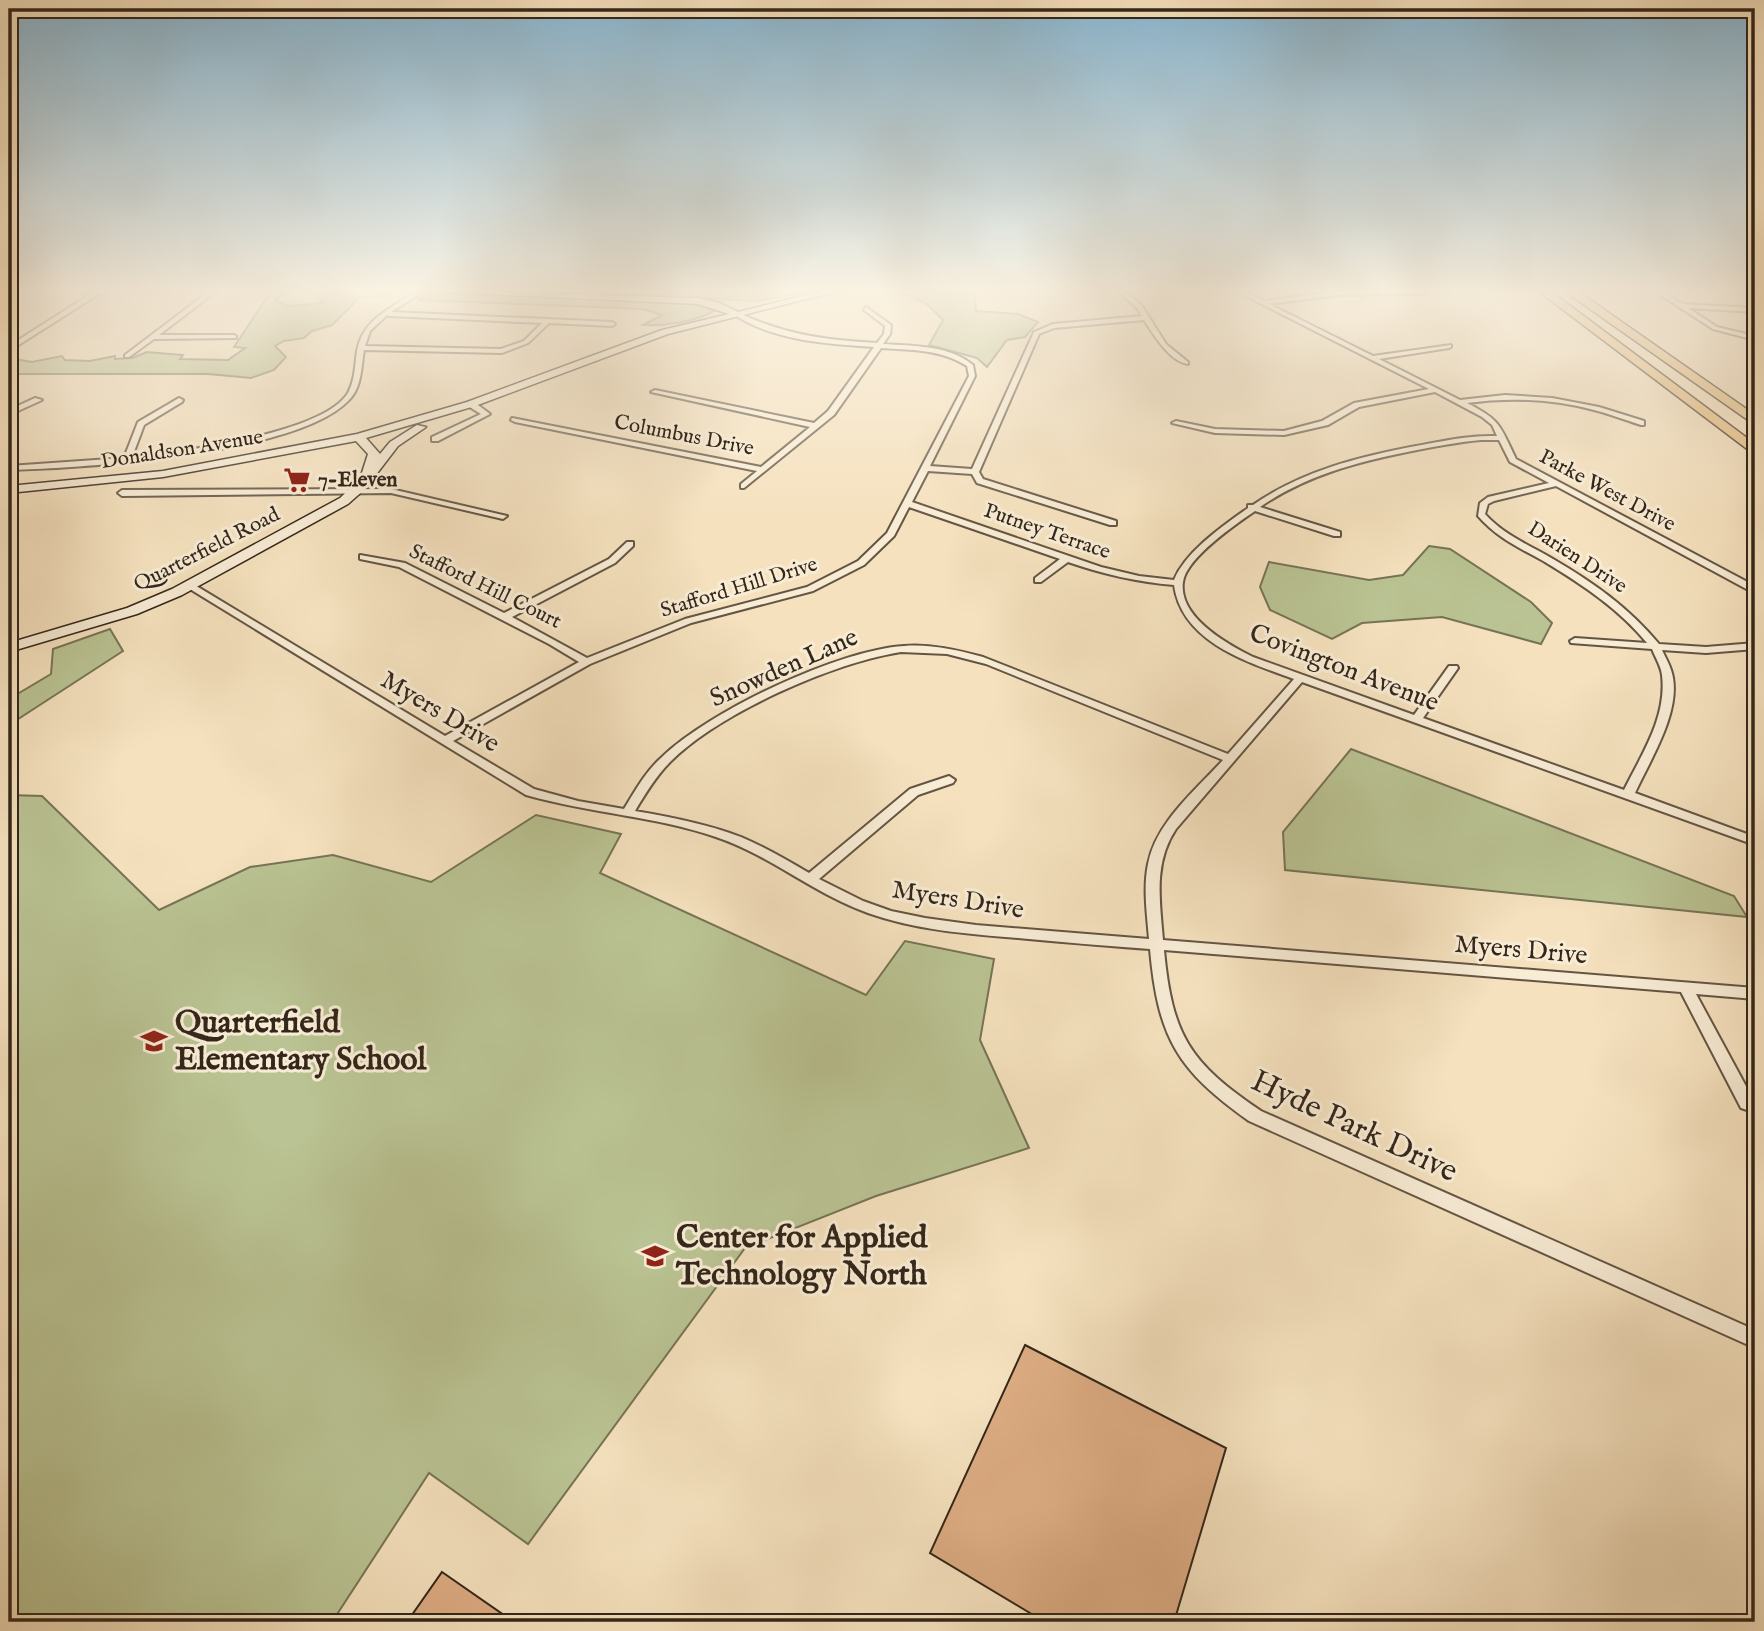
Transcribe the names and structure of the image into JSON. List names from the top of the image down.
{
  "streets": {
    "main road": ["Donaldson Avenue", "Quarterfield Road"],
    "street": [
      "Columbus Drive",
      "Parke West Drive",
      "Putney Terrace",
      "Darien Drive",
      "Stafford Hill Court",
      "Stafford Hill Drive",
      "Snowden Lane",
      "Covington Avenue",
      "Myers Drive",
      "Hyde Park Drive"
    ]
  },
  "crossings": [
    ["Parke West Drive", "Darien Drive"],
    ["Putney Terrace", "Stafford Hill Drive"],
    ["Putney Terrace", "Covington Avenue"],
    ["Quarterfield Road", "Myers Drive"],
    ["Darien Drive", "Covington Avenue"],
    ["Stafford Hill Court", "Stafford Hill Drive"],
    ["Stafford Hill Drive", "Myers Drive"],
    ["Snowden Lane", "Myers Drive"],
    ["Snowden Lane", "Hyde Park Drive"],
    ["Covington Avenue", "Hyde Park Drive"],
    ["Myers Drive", "Hyde Park Drive"]
  ],
  "places": {
    "supermarket": ["7-Eleven"],
    "school or university": ["Quarterfield Elementary School", "Center for Applied Technology North"]
  }
}
